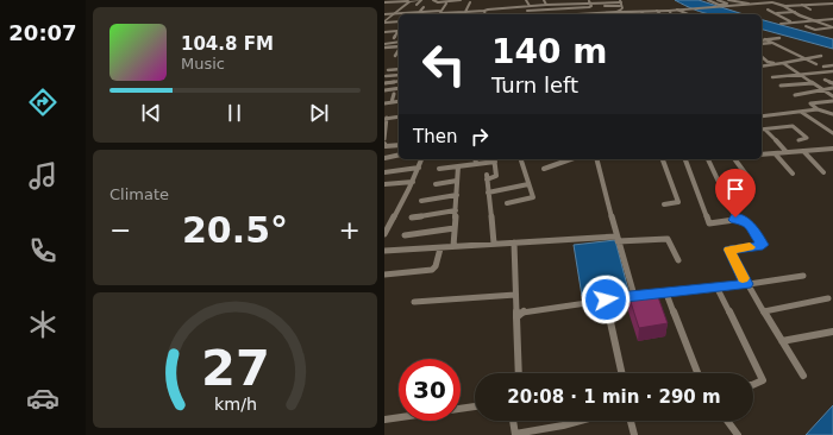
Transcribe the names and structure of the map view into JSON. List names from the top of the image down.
{
  "page": {
    "tabs": "20:07",
    "turn": ["140 m", "Turn left"],
    "song": ["104.8 FM", "Music"],
    "then": "Then",
    "tile": "Climate",
    "heat": ["−", "20.5°", "+"],
    "limit": "30",
    "trip": "20:08 · 1 min · 290 m",
    "gauge": ["27", "km/h"]
  }
}
